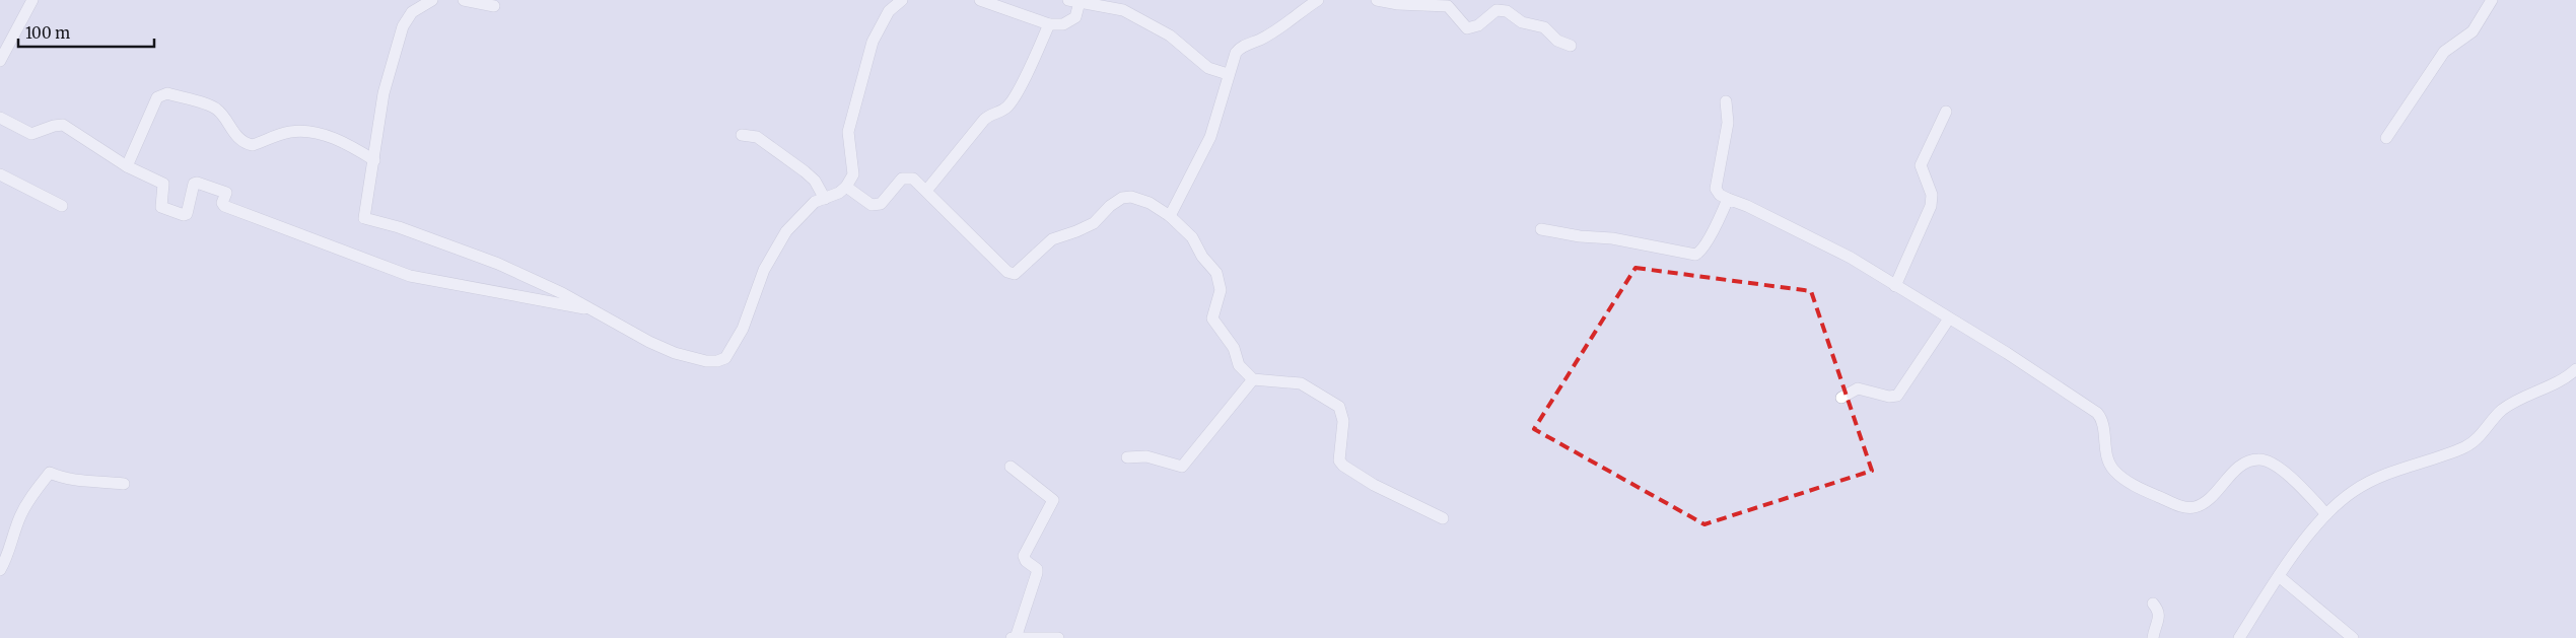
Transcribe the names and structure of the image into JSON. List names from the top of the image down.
{
  "scale_bar": "100 m"
}
